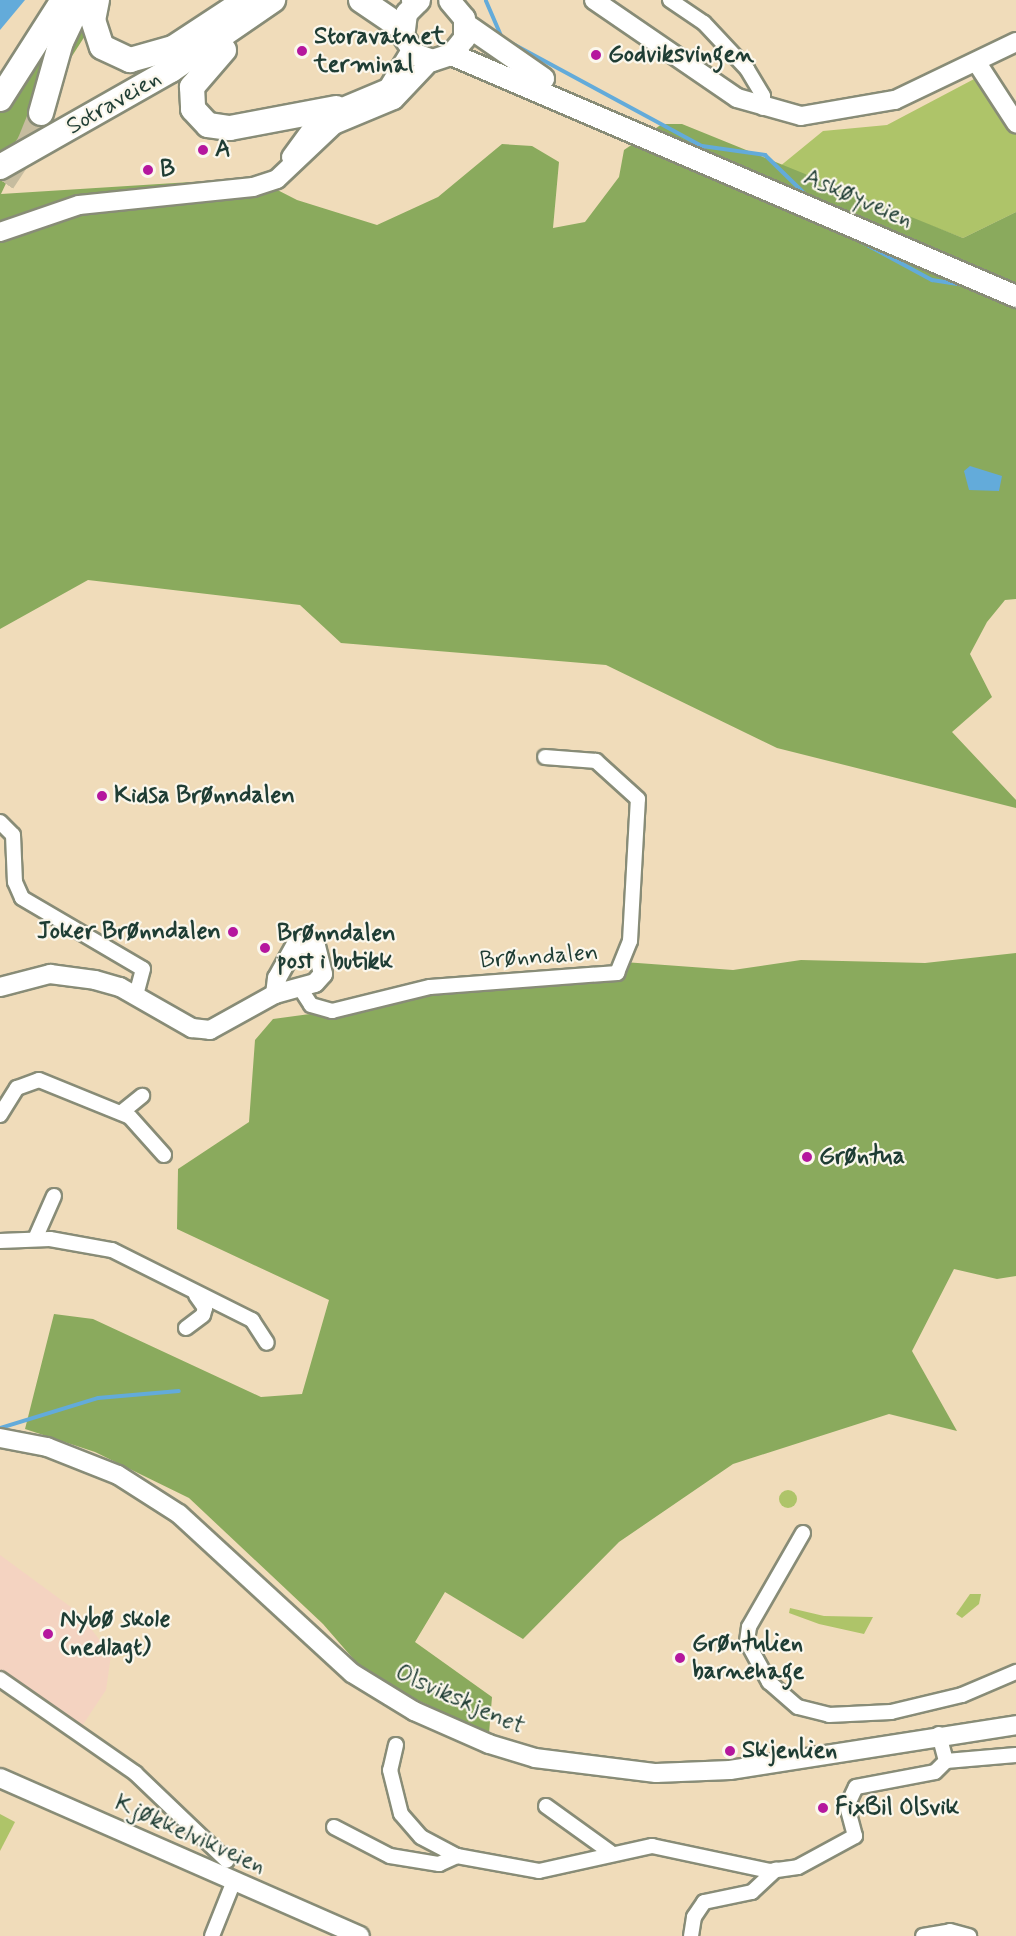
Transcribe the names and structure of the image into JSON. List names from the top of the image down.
{
  "streets": {
    "highway": ["Sotraveien"],
    "main road": ["Askøyveien", "Olsvikskjenet", "Kjøkkelvikveien"],
    "street": ["Brønndalen"]
  },
  "places": [
    "Storavatnet terminal",
    "Godviksvingen",
    "A",
    "B",
    "Kidsa Brønndalen",
    "Joker Brønndalen",
    "Brønndalen post i butikk",
    "Grøntua",
    "Nybø skole (nedlagt)",
    "Grøntulien barnehage",
    "Skjenlien",
    "FixBil Olsvik"
  ]
}
